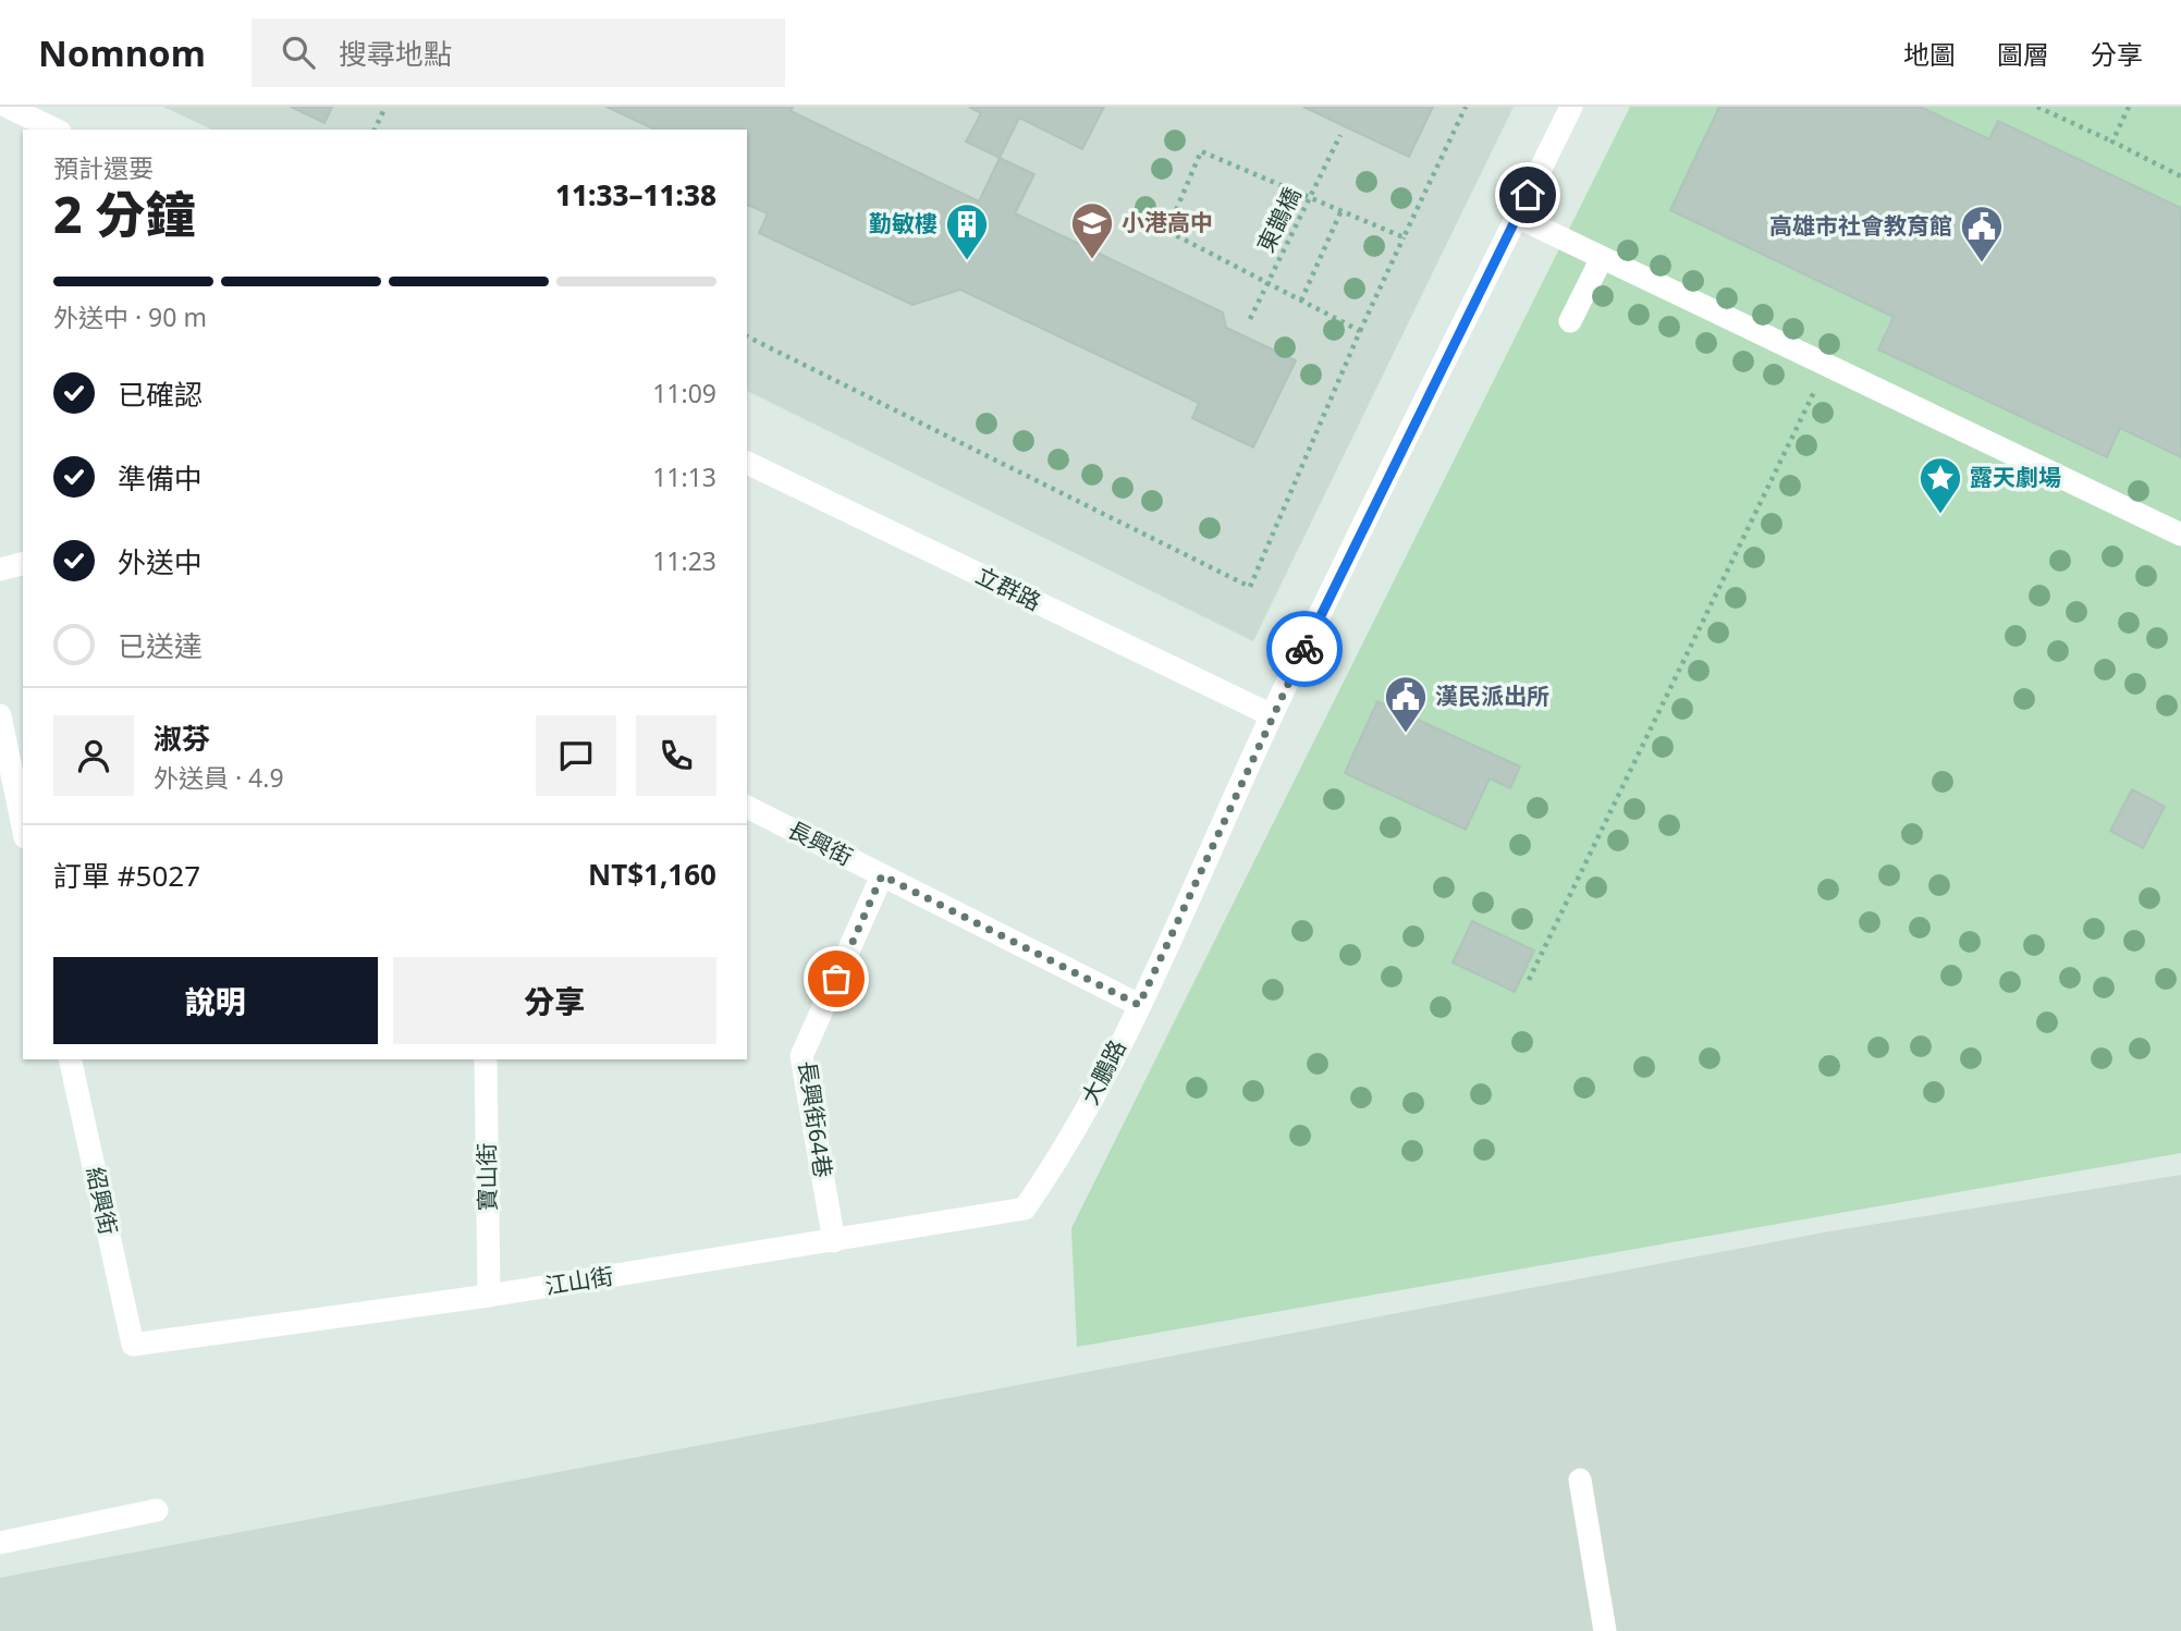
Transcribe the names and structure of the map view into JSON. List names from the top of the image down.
{
  "streets": {
    "street": [
      "立群路",
      "長興街",
      "大鵬路",
      "長興街64巷",
      "寶山街",
      "紹興街",
      "江山街"
    ],
    "path": ["東鵲橋"]
  },
  "crossings": [
    ["立群路", "大鵬路"],
    ["長興街", "大鵬路"],
    ["長興街", "長興街64巷"],
    ["大鵬路", "江山街"],
    ["長興街64巷", "江山街"],
    ["寶山街", "江山街"],
    ["紹興街", "江山街"]
  ],
  "places": {
    "school or university": ["小港高中"],
    "building": ["勤敏樓"],
    "public building": ["高雄市社會教育館", "漢民派出所"],
    "place": ["露天劇場"]
  },
  "page": {
    "header": "Nomnom",
    "search": "搜尋地點",
    "nav": ["地圖", "圖層", "分享"],
    "heading": ["2 分鐘", "預計還要", "11:33–11:38"],
    "panel": [
      "淑芬",
      "外送員 · 4.9",
      "訂單 #5027",
      "NT$1,160"
    ],
    "bar": "外送中 · 90 m",
    "list": [
      ["已確認", "11:09"],
      ["準備中", "11:13"],
      ["外送中", "11:23"],
      "已送達"
    ],
    "buttons": ["說明", "分享"]
  }
}
